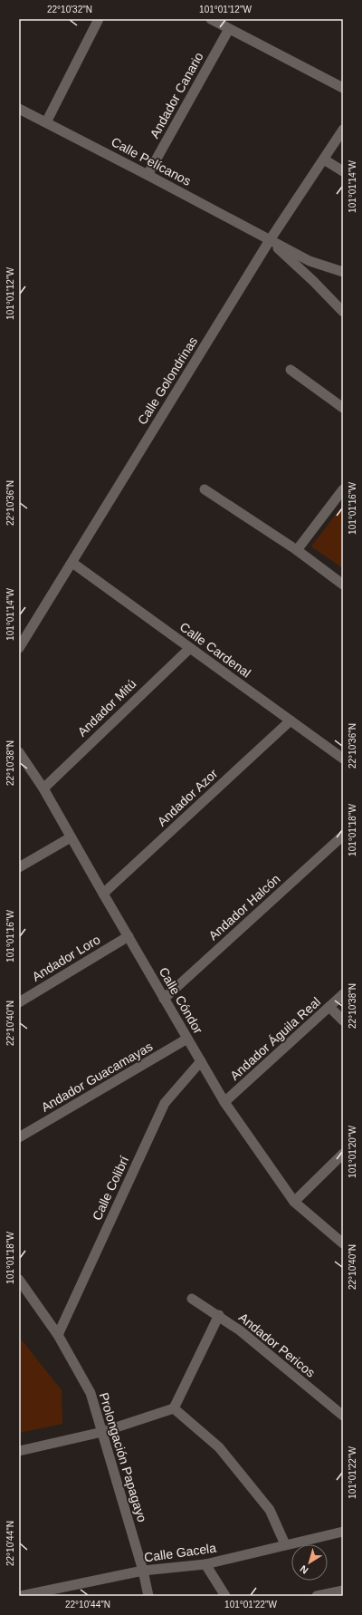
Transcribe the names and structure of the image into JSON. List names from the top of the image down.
{
  "streets": {
    "street": [
      "Andador Canario",
      "Calle Pelícanos",
      "Calle Golondrinas",
      "Calle Cardenal",
      "Andador Mitú",
      "Andador Azor",
      "Andador Halcón",
      "Andador Loro",
      "Calle Cóndor",
      "Andador Águila Real",
      "Andador Guacamayas",
      "Calle Colibrí",
      "Andador Pericos",
      "Prolongación Papagayo",
      "Calle Gacela"
    ]
  },
  "crossings": [
    ["Andador Canario", "Calle Pelícanos"],
    ["Calle Pelícanos", "Calle Golondrinas"],
    ["Calle Golondrinas", "Calle Cardenal"],
    ["Calle Cardenal", "Andador Mitú"],
    ["Calle Cardenal", "Andador Azor"],
    ["Andador Mitú", "Calle Cóndor"],
    ["Andador Azor", "Calle Cóndor"],
    ["Andador Halcón", "Calle Cóndor"],
    ["Andador Loro", "Calle Cóndor"],
    ["Calle Cóndor", "Andador Águila Real"],
    ["Calle Cóndor", "Andador Guacamayas"],
    ["Calle Cóndor", "Calle Colibrí"],
    ["Calle Colibrí", "Prolongación Papagayo"],
    ["Prolongación Papagayo", "Calle Gacela"]
  ],
  "north": "bottom left",
  "coordinates": [
    "22°10'32\"N",
    "101°01'12\"W",
    "101°01'14\"W",
    "22°10'36\"N",
    "101°01'16\"W",
    "22°10'38\"N",
    "101°01'18\"W",
    "22°10'40\"N",
    "101°01'20\"W",
    "101°01'22\"W",
    "22°10'44\"N"
  ]
}
